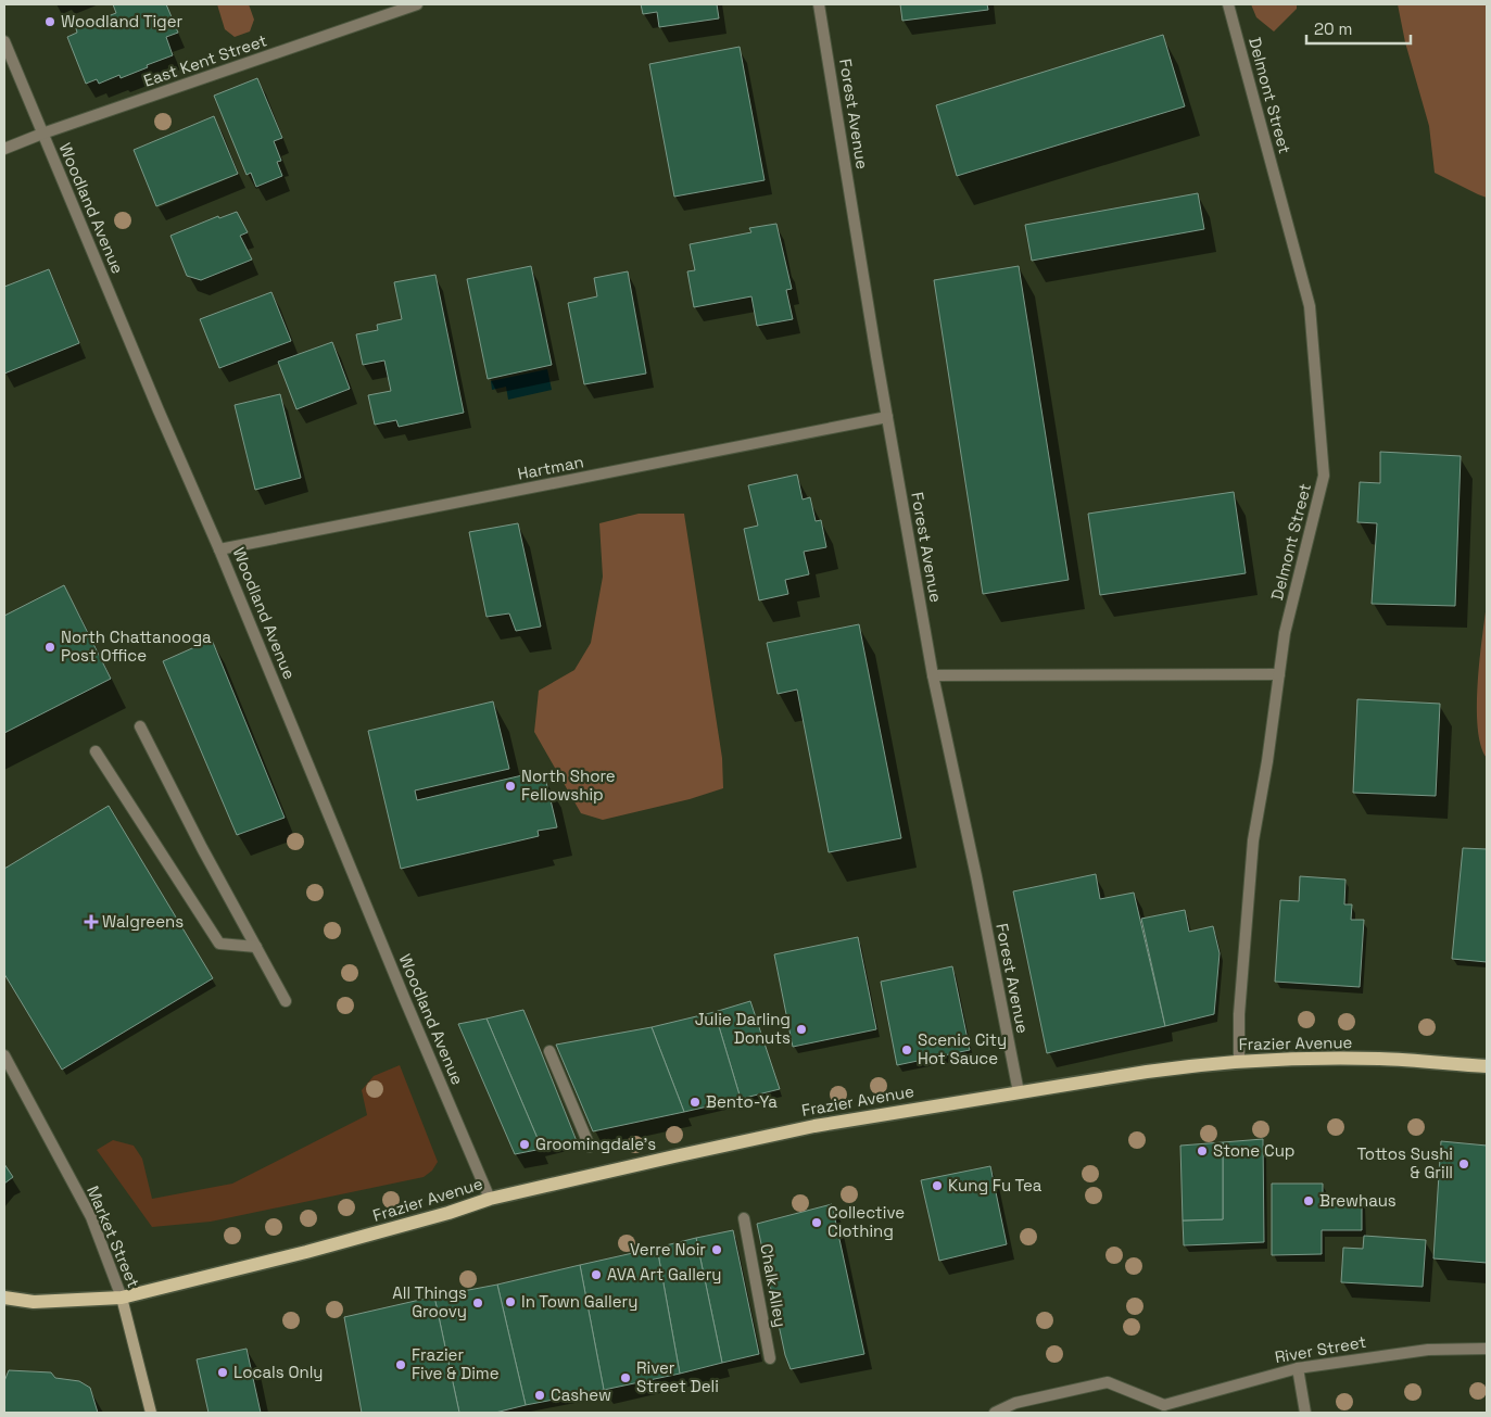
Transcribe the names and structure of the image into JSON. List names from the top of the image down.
{
  "streets": {
    "main road": ["Frazier Avenue", "Market Street"],
    "street": [
      "East Kent Street",
      "Delmont Street",
      "Forest Avenue",
      "Woodland Avenue",
      "Hartman",
      "Chalk Alley",
      "River Street"
    ]
  },
  "crossings": [
    ["East Kent Street", "Woodland Avenue"],
    ["Delmont Street", "Frazier Avenue"],
    ["Forest Avenue", "Hartman"],
    ["Forest Avenue", "Frazier Avenue"],
    ["Woodland Avenue", "Hartman"],
    ["Woodland Avenue", "Frazier Avenue"],
    ["Frazier Avenue", "Market Street"]
  ],
  "places": {
    "other": [
      "Woodland Tiger",
      "North Chattanooga Post Office",
      "North Shore Fellowship",
      "Julie Darling Donuts",
      "Scenic City Hot Sauce",
      "Bento-Ya",
      "Groomingdale's",
      "Stone Cup",
      "Tottos Sushi & Grill",
      "Kung Fu Tea",
      "Brewhaus",
      "Collective Clothing",
      "Verre Noir",
      "AVA Art Gallery",
      "In Town Gallery",
      "All Things Groovy",
      "Frazier Five & Dime",
      "Locals Only",
      "River Street Deli",
      "Cashew"
    ],
    "health": ["Walgreens"]
  },
  "scale_bar": "20 m"
}
